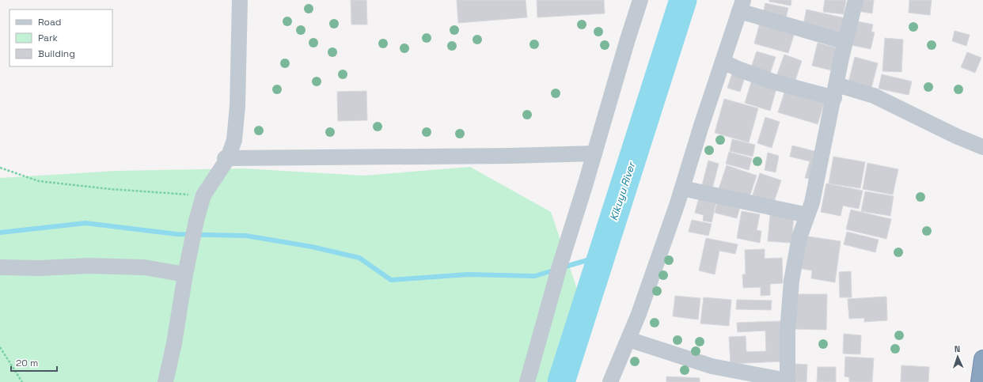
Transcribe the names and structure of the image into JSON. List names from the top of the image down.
{
  "water": ["Kikuyu River"],
  "legend": ["Road", "Park", "Building"],
  "scale_bar": "20 m",
  "north": "top"
}
